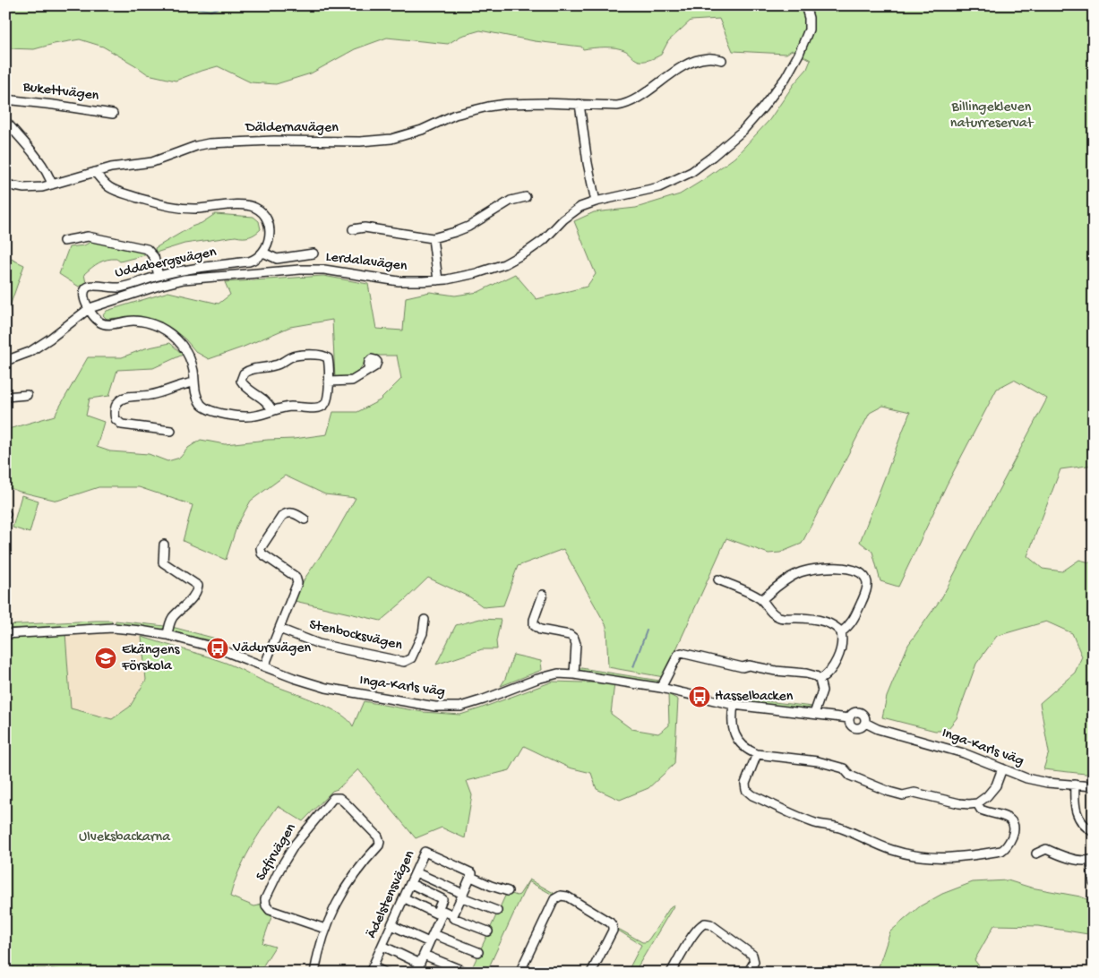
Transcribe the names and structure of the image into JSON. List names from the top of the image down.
{
  "streets": {
    "street": [
      "Bukettvägen",
      "Däldernavägen",
      "Lerdalavägen",
      "Uddabergsvägen",
      "Stenbocksvägen",
      "Inga-Karls väg",
      "Safirvägen",
      "Ädelstensvägen"
    ]
  },
  "crossings": [
    ["Lerdalavägen", "Uddabergsvägen"]
  ],
  "parks": ["Billingekleven naturreservat", "Ulveksbackarna"],
  "places": {
    "bus stop": ["Vädursvägen", "Hasselbacken"],
    "school or university": ["Ekängens Förskola"]
  }
}
